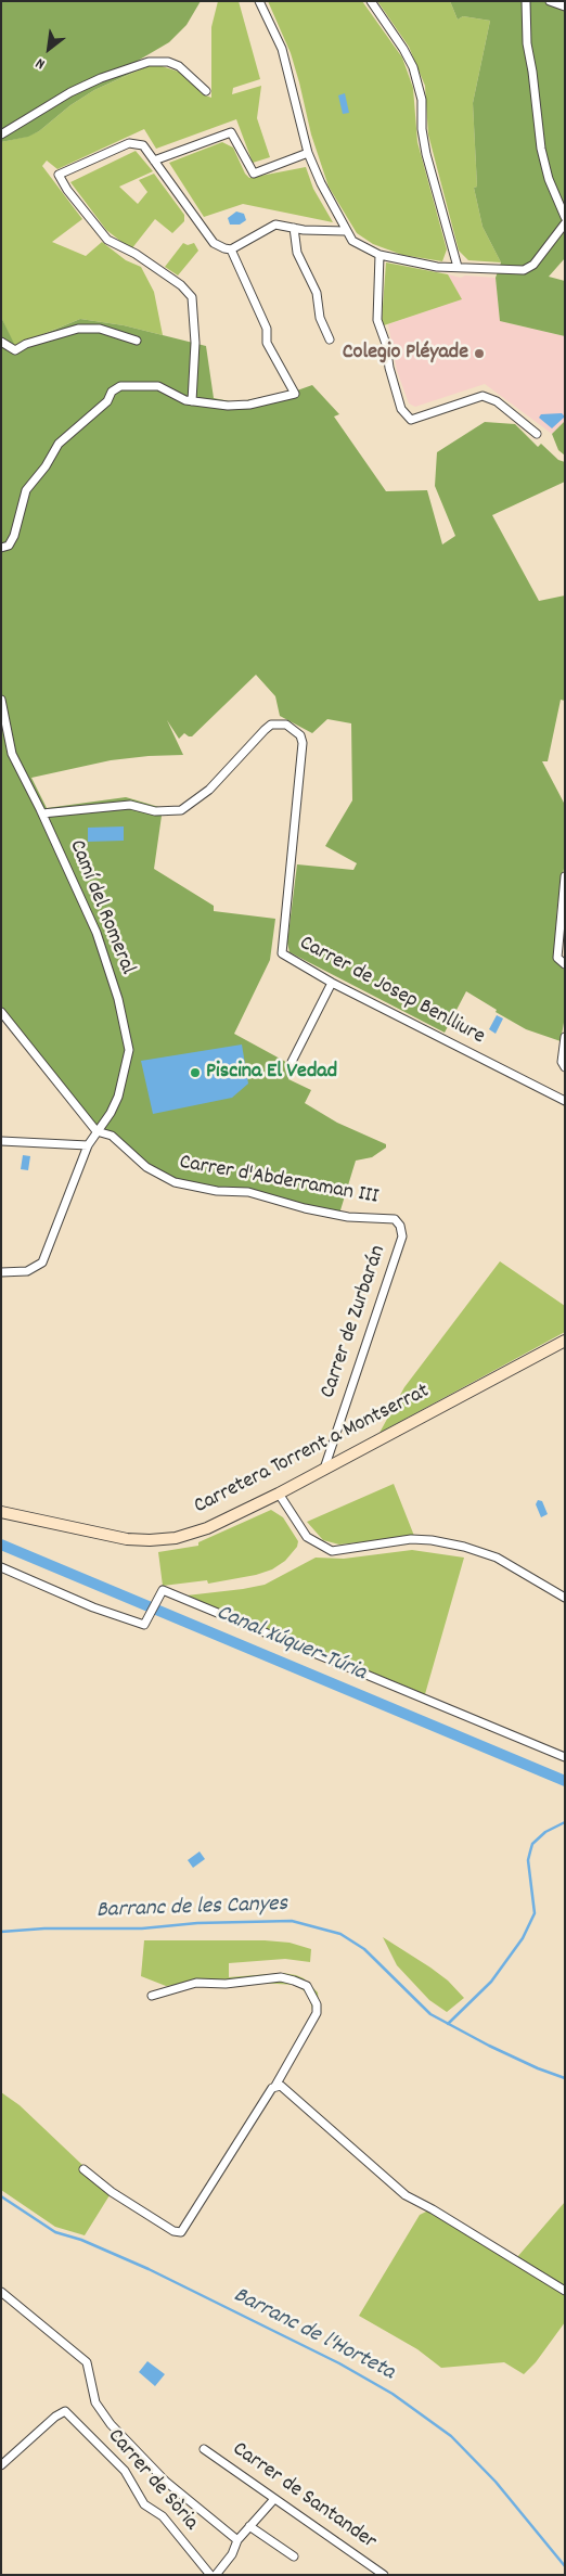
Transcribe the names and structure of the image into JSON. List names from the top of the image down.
{
  "streets": {
    "main road": ["Carretera Torrent a Montserrat"],
    "street": [
      "Camí del Romeral",
      "Carrer de Josep Benlliure",
      "Carrer d'Abderraman III",
      "Carrer de Zurbarán",
      "Carrer de Sòria",
      "Carrer de Santander"
    ]
  },
  "crossings": [
    ["Camí del Romeral", "Carrer de Josep Benlliure"],
    ["Camí del Romeral", "Carrer d'Abderraman III"],
    ["Carrer d'Abderraman III", "Carrer de Zurbarán"],
    ["Carrer de Zurbarán", "Carretera Torrent a Montserrat"]
  ],
  "water": ["Canal Xúquer-Túria", "Barranc de les Canyes", "Barranc de l'Horteta"],
  "places": ["Colegio Pléyade", "Piscina El Vedad"],
  "north": "bottom left"
}
